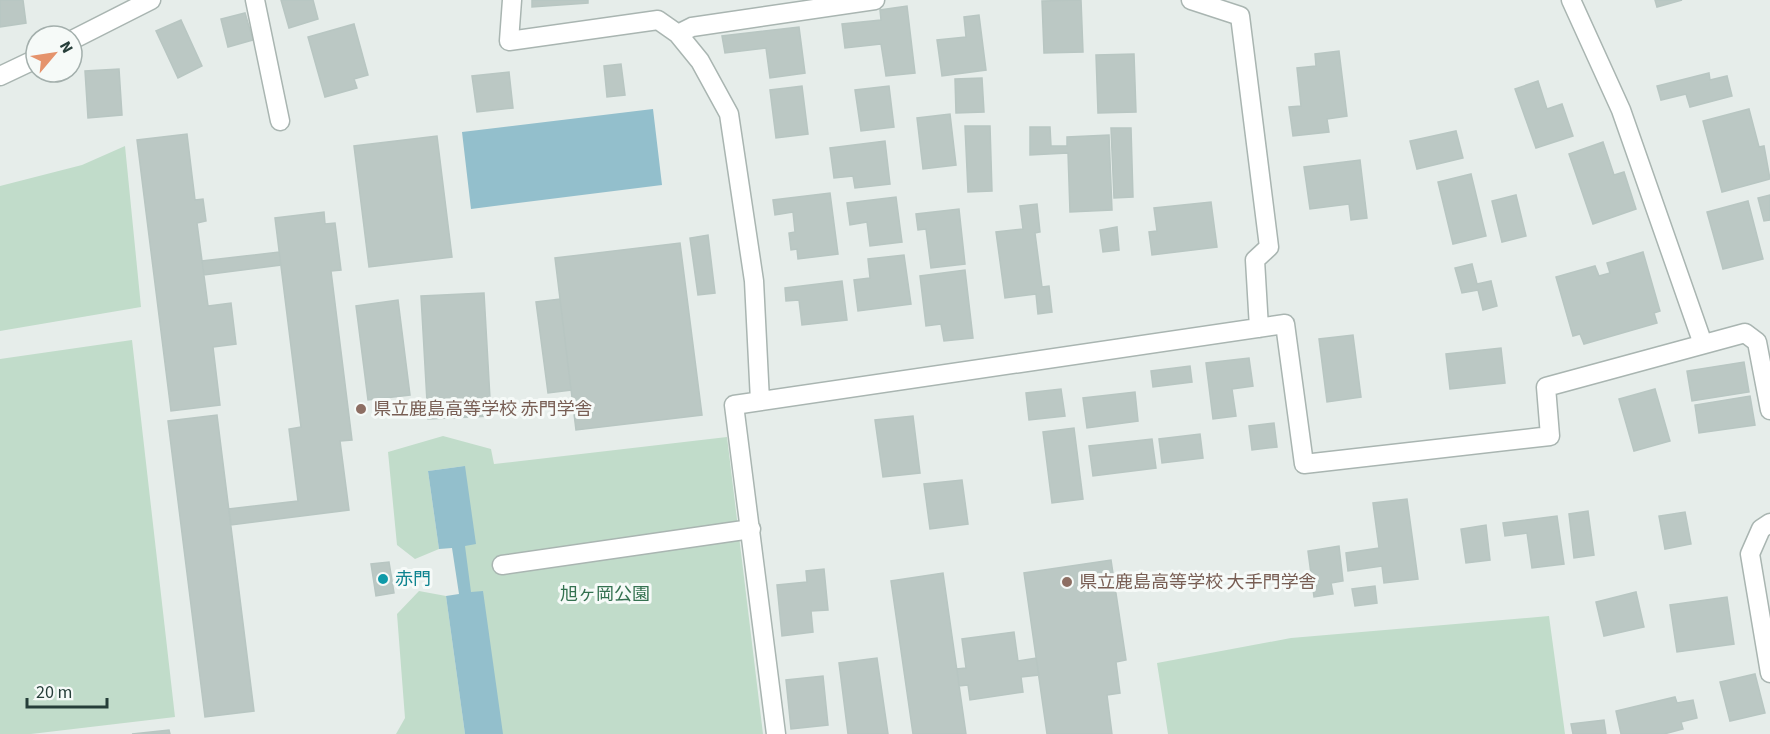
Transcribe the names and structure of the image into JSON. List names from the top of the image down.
{
  "parks": ["旭ヶ岡公園"],
  "places": ["県立鹿島高等学校 赤門学舎", "赤門", "県立鹿島高等学校 大手門学舎"],
  "scale_bar": "20 m",
  "north": "top right"
}
